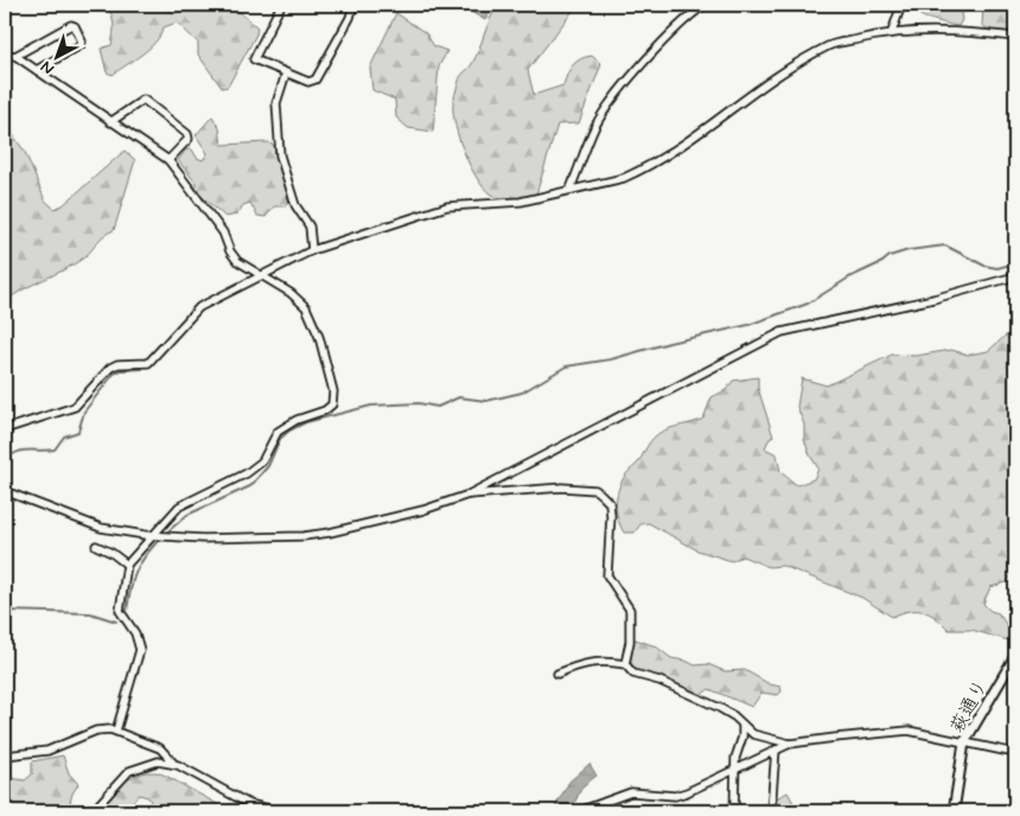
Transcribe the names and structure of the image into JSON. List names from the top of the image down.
{
  "streets": {
    "street": ["萩通り"]
  },
  "north": "bottom left"
}
